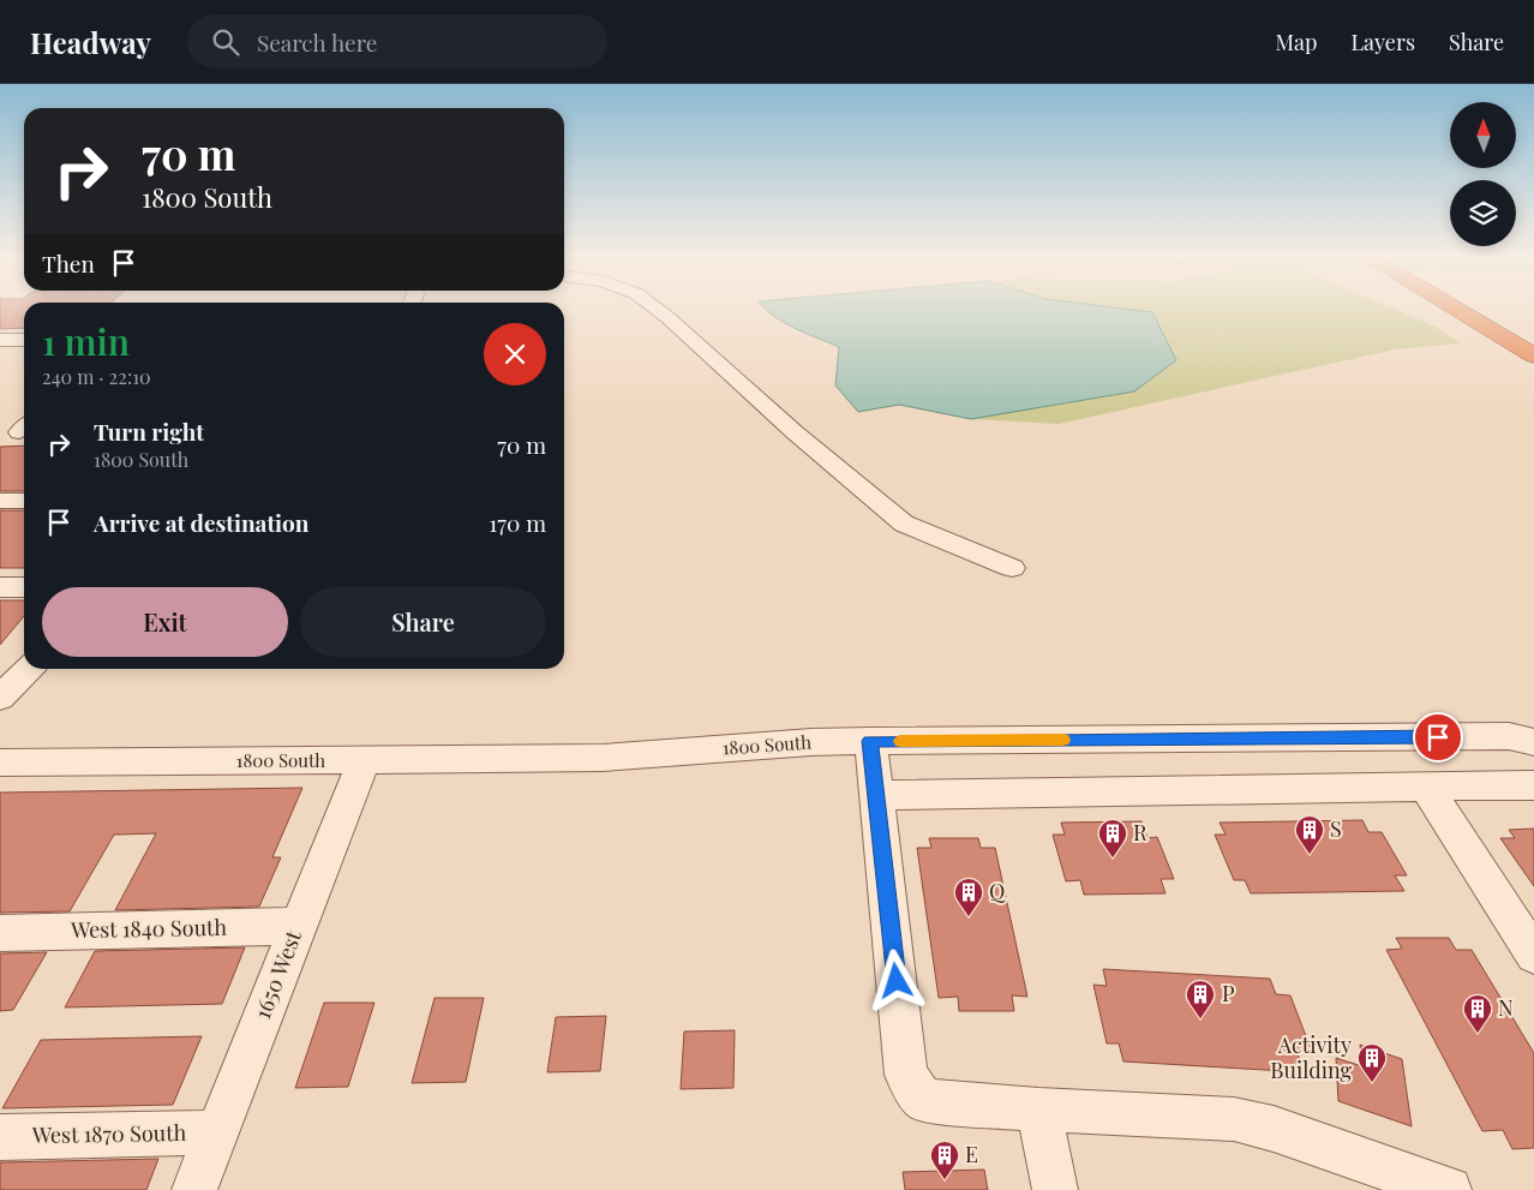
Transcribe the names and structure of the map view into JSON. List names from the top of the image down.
{
  "streets": {
    "street": [
      "1800 South",
      "West 1840 South",
      "1650 West",
      "West 1870 South"
    ]
  },
  "crossings": [
    ["1800 South", "1650 West"],
    ["West 1840 South", "1650 West"],
    ["1650 West", "West 1870 South"]
  ],
  "places": {
    "building": [
      "S",
      "R",
      "Q",
      "P",
      "N",
      "Activity Building",
      "E"
    ]
  },
  "north": "top",
  "page": {
    "header": "Headway",
    "search": "Search here",
    "nav": ["Map", "Layers", "Share"],
    "turn": ["70 m", "1800 South"],
    "then": "Then",
    "heading": ["1 min", "240 m · 22:10"],
    "list": [
      {
        "name": "Turn right",
        "note": "1800 South",
        "value": "70 m"
      },
      {
        "name": "Arrive at destination",
        "value": "170 m"
      }
    ],
    "buttons": ["Exit", "Share"]
  }
}
